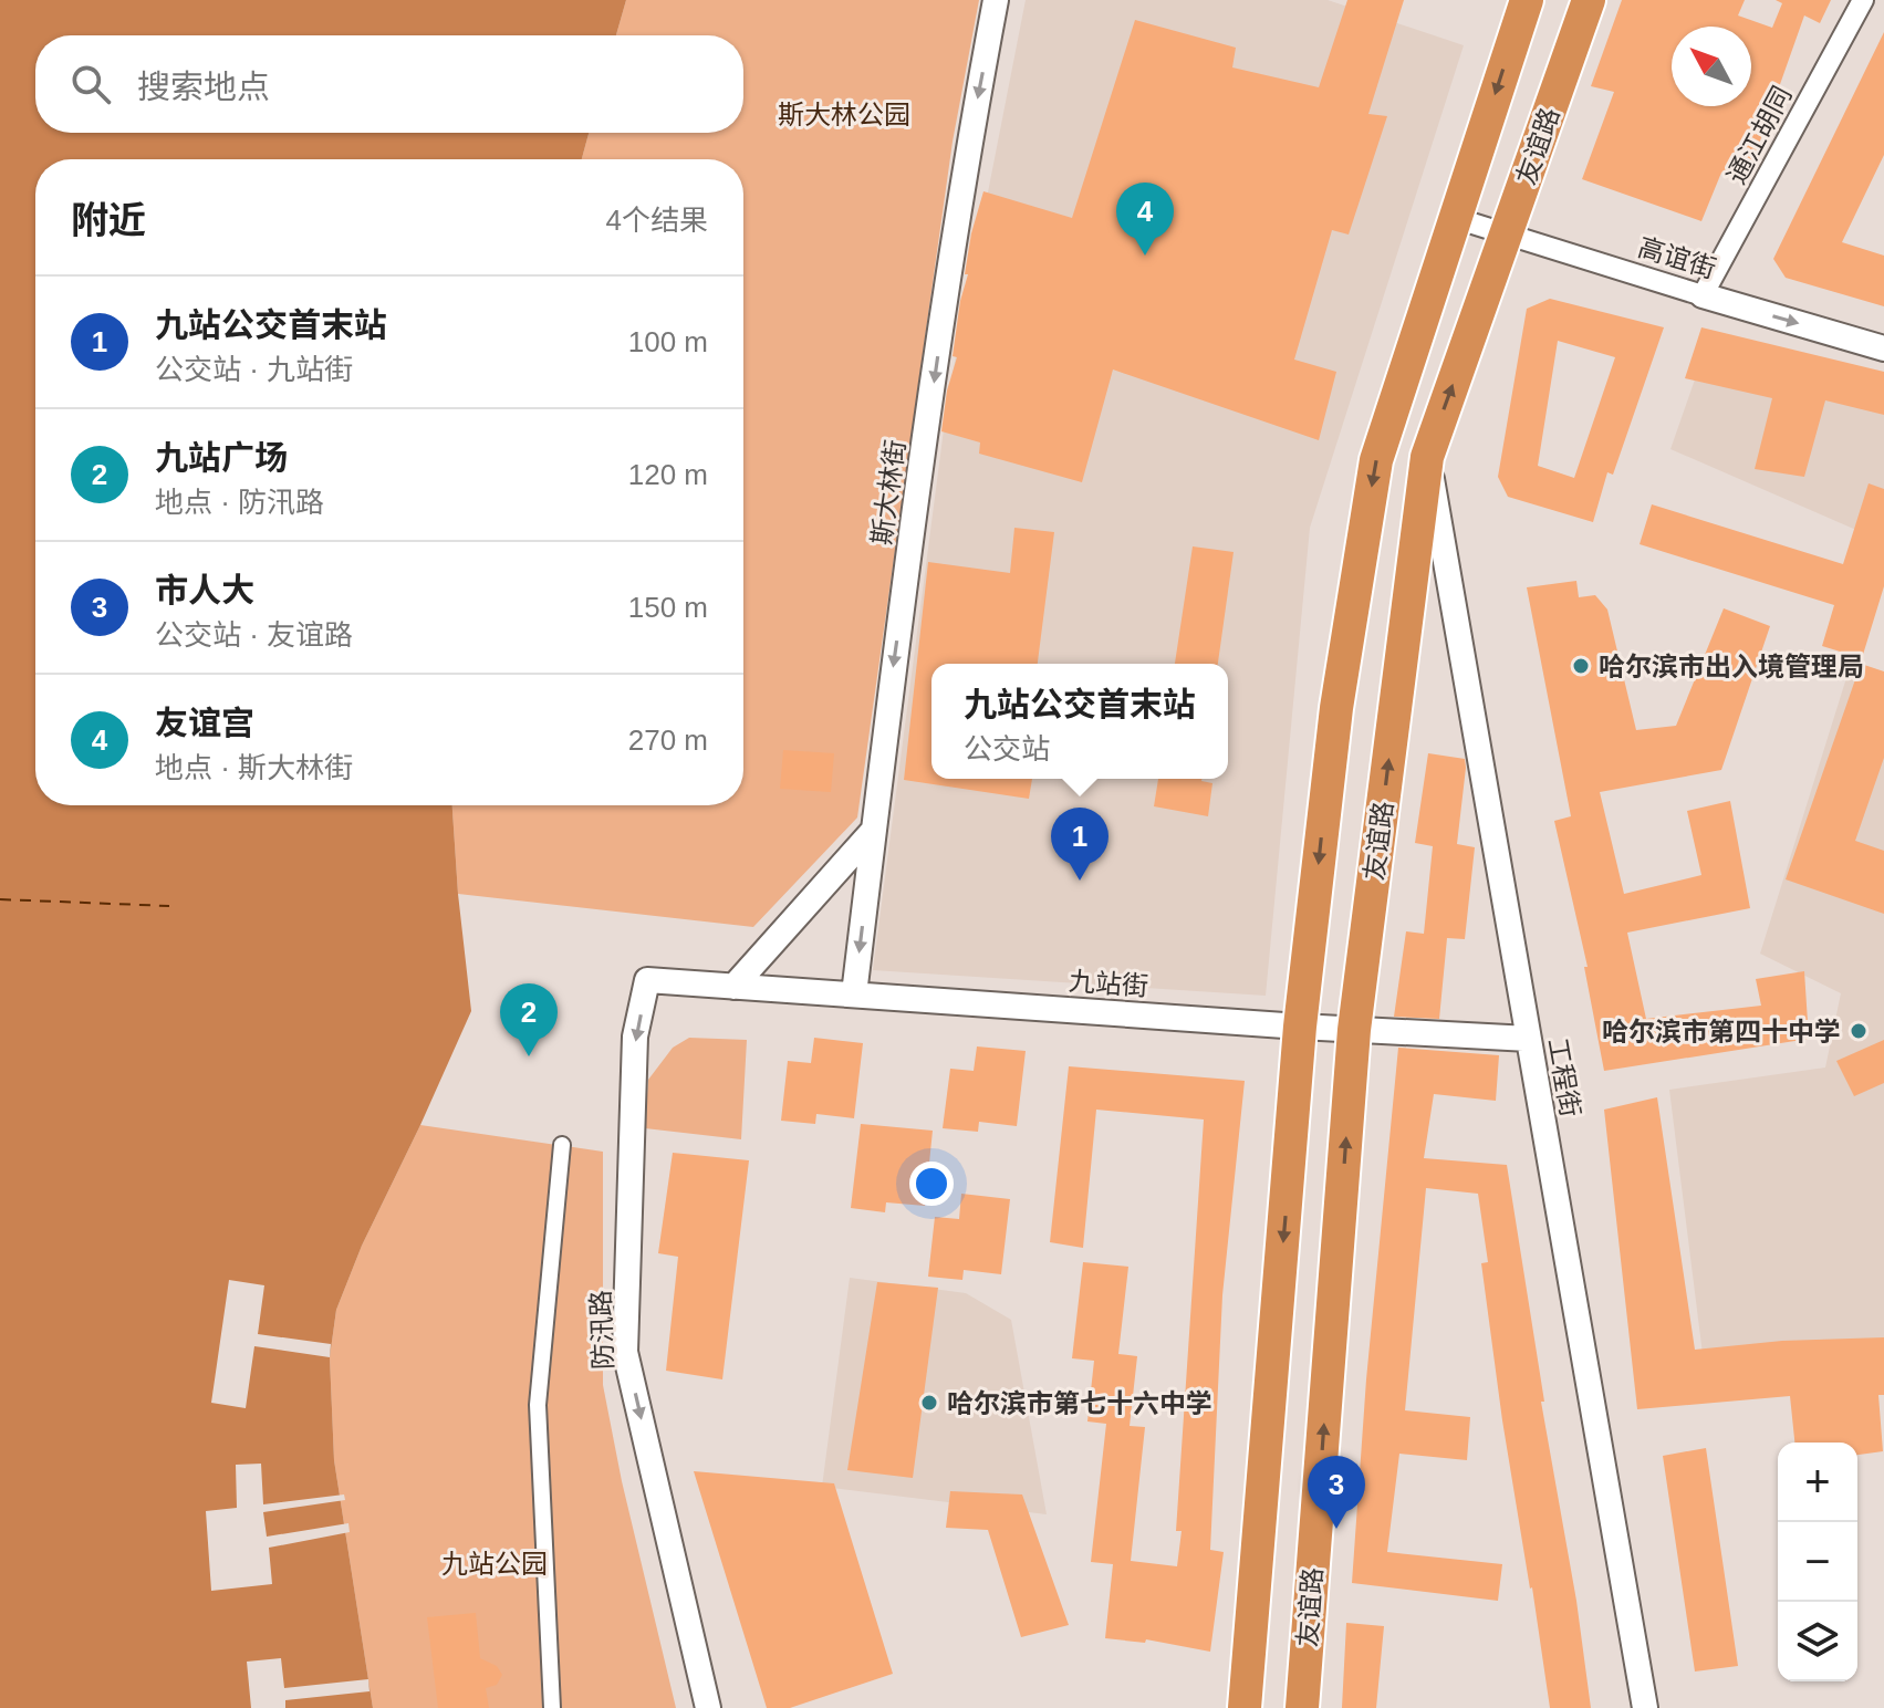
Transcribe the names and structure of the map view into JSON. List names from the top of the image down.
{
  "streets": {
    "highway": ["友谊路"],
    "street": [
      "通江胡同",
      "高谊街",
      "斯大林街",
      "九站街",
      "工程街",
      "防汛路"
    ]
  },
  "crossings": [
    ["通江胡同", "高谊街"],
    ["友谊路", "高谊街"],
    ["友谊路", "九站街"],
    ["友谊路", "工程街"],
    ["斯大林街", "九站街"],
    ["九站街", "工程街"],
    ["九站街", "防汛路"]
  ],
  "one_way": ["高谊街", "斯大林街"],
  "parks": ["斯大林公园", "九站公园"],
  "places": ["哈尔滨市出入境管理局", "哈尔滨市第四十中学", "哈尔滨市第七十六中学"],
  "north": "top left",
  "page": {
    "search": "搜索地点",
    "heading": ["附近", "4个结果"],
    "pins": [
      "4",
      "1",
      "2",
      "3"
    ],
    "list": [
      {
        "mark": "1",
        "name": "九站公交首末站",
        "note": "公交站 · 九站街",
        "value": "100 m"
      },
      {
        "mark": "2",
        "name": "九站广场",
        "note": "地点 · 防汛路",
        "value": "120 m"
      },
      {
        "mark": "3",
        "name": "市人大",
        "note": "公交站 · 友谊路",
        "value": "150 m"
      },
      {
        "mark": "4",
        "name": "友谊宫",
        "note": "地点 · 斯大林街",
        "value": "270 m"
      }
    ],
    "popup": ["九站公交首末站", "公交站"],
    "map_buttons": ["+", "−"]
  }
}
